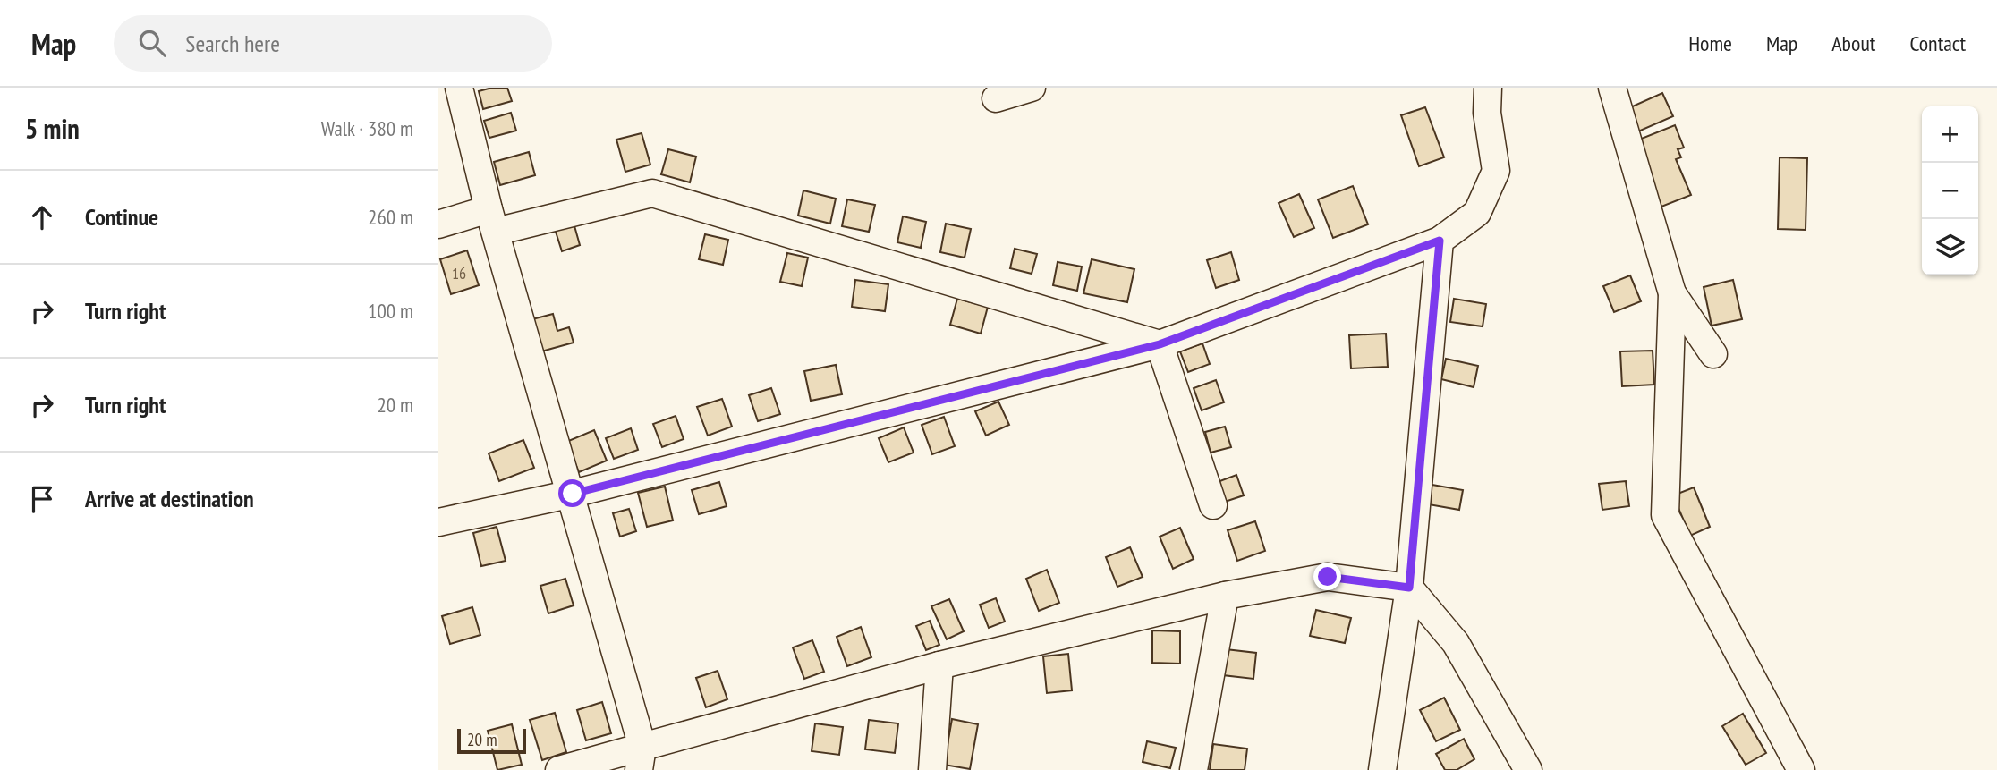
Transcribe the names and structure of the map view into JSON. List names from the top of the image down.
{
  "house_numbers": ["16"],
  "scale_bar": "20 m",
  "page": {
    "header": "Map",
    "search": "Search here",
    "nav": [
      "Home",
      "Map",
      "About",
      "Contact"
    ],
    "heading": ["5 min", "Walk · 380 m"],
    "map_buttons": ["+", "−"],
    "list": [
      ["Continue", "260 m"],
      ["Turn right", "100 m"],
      ["Turn right", "20 m"],
      "Arrive at destination"
    ],
    "scale": "20 m"
  }
}
